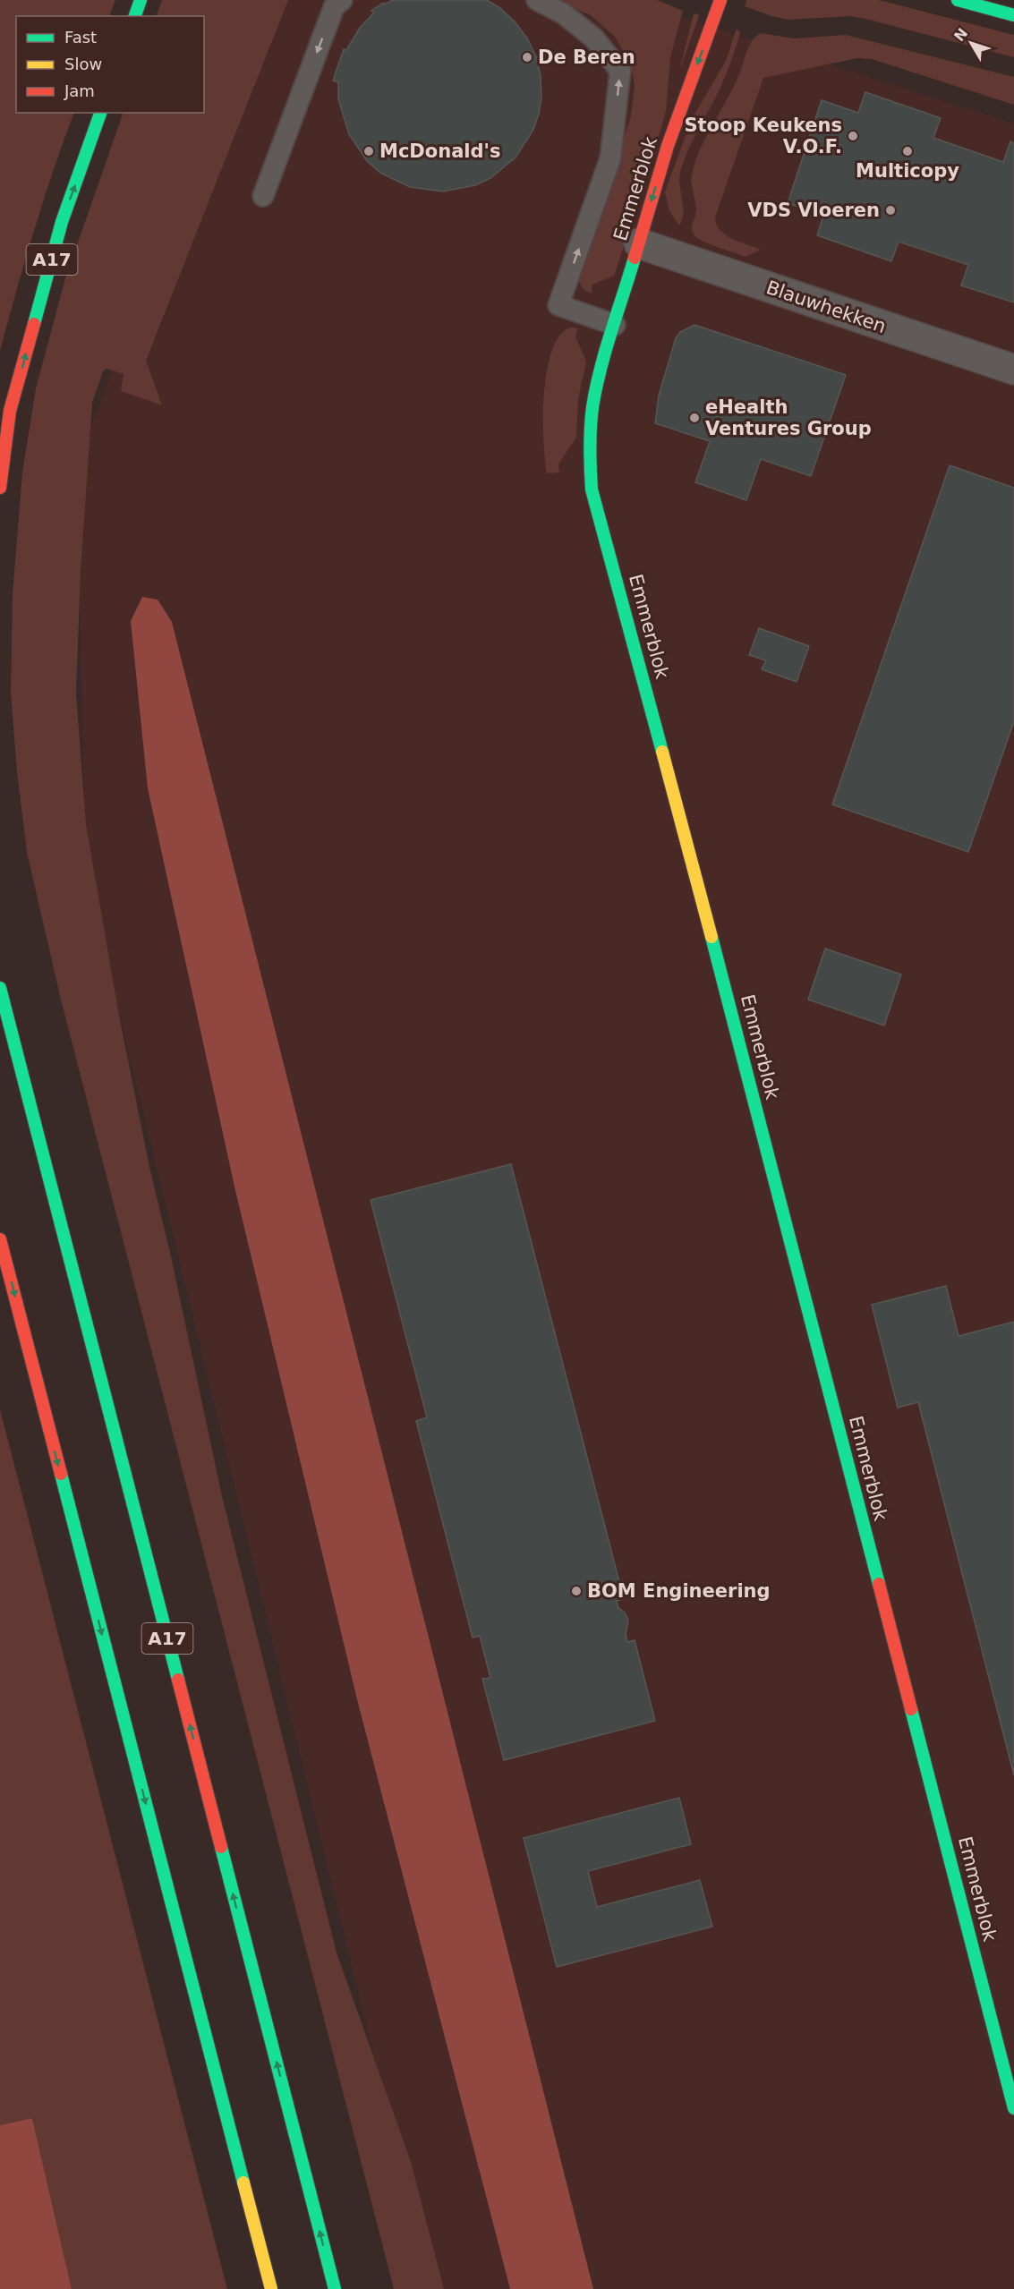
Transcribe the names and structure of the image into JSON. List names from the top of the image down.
{
  "streets": {
    "main road": ["Emmerblok", "A17"],
    "street": ["Blauwhekken"]
  },
  "crossings": [
    ["Emmerblok", "Blauwhekken"]
  ],
  "places": [
    "De Beren",
    "Stoop Keukens V.O.F.",
    "McDonald's",
    "Multicopy",
    "VDS Vloeren",
    "eHealth Ventures Group",
    "BOM Engineering"
  ],
  "legend": ["Fast", "Slow", "Jam"],
  "north": "top left"
}
